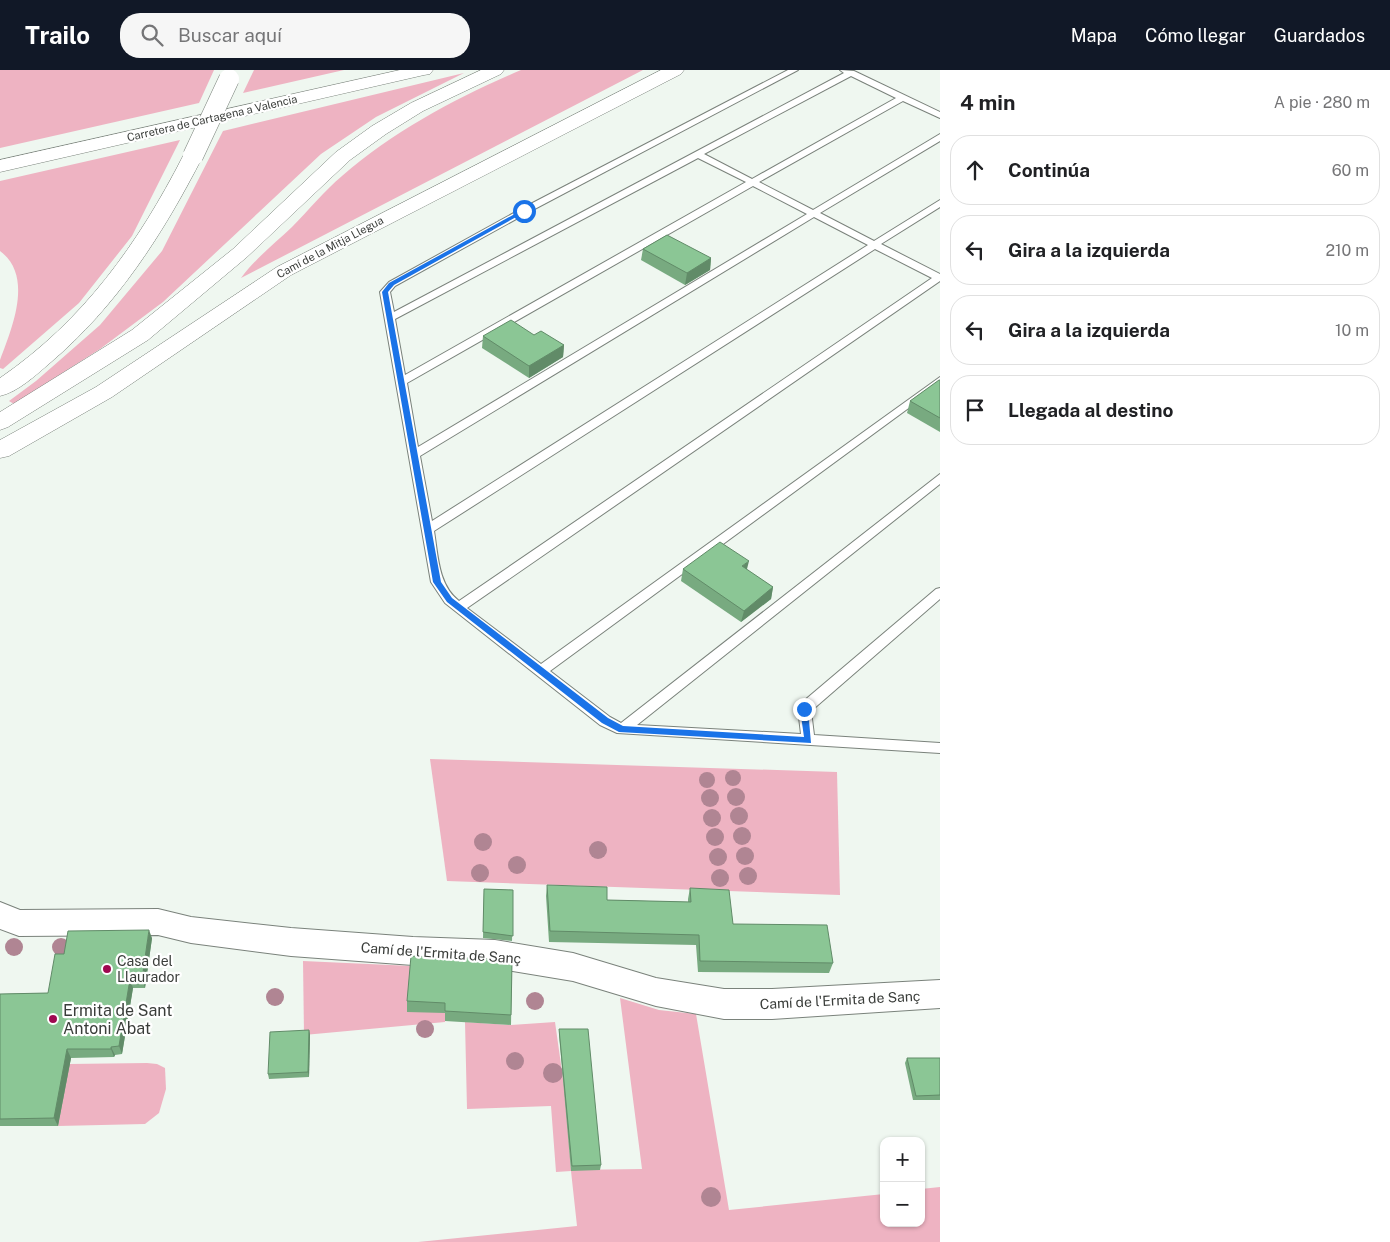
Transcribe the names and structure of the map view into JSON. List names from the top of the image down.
{
  "streets": {
    "main road": ["Carretera de Cartagena a Valencia", "Camí de la Mitja Llegua"],
    "street": ["Camí de l'Ermita de Sanç"]
  },
  "places": ["Casa del Llaurador", "Ermita de Sant Antoni Abat"],
  "page": {
    "header": "Trailo",
    "search": "Buscar aquí",
    "nav": ["Mapa", "Cómo llegar", "Guardados"],
    "heading": ["4 min", "A pie · 280 m"],
    "list": [
      ["Continúa", "60 m"],
      ["Gira a la izquierda", "210 m"],
      ["Gira a la izquierda", "10 m"],
      "Llegada al destino"
    ],
    "map_buttons": ["+", "−"]
  }
}
